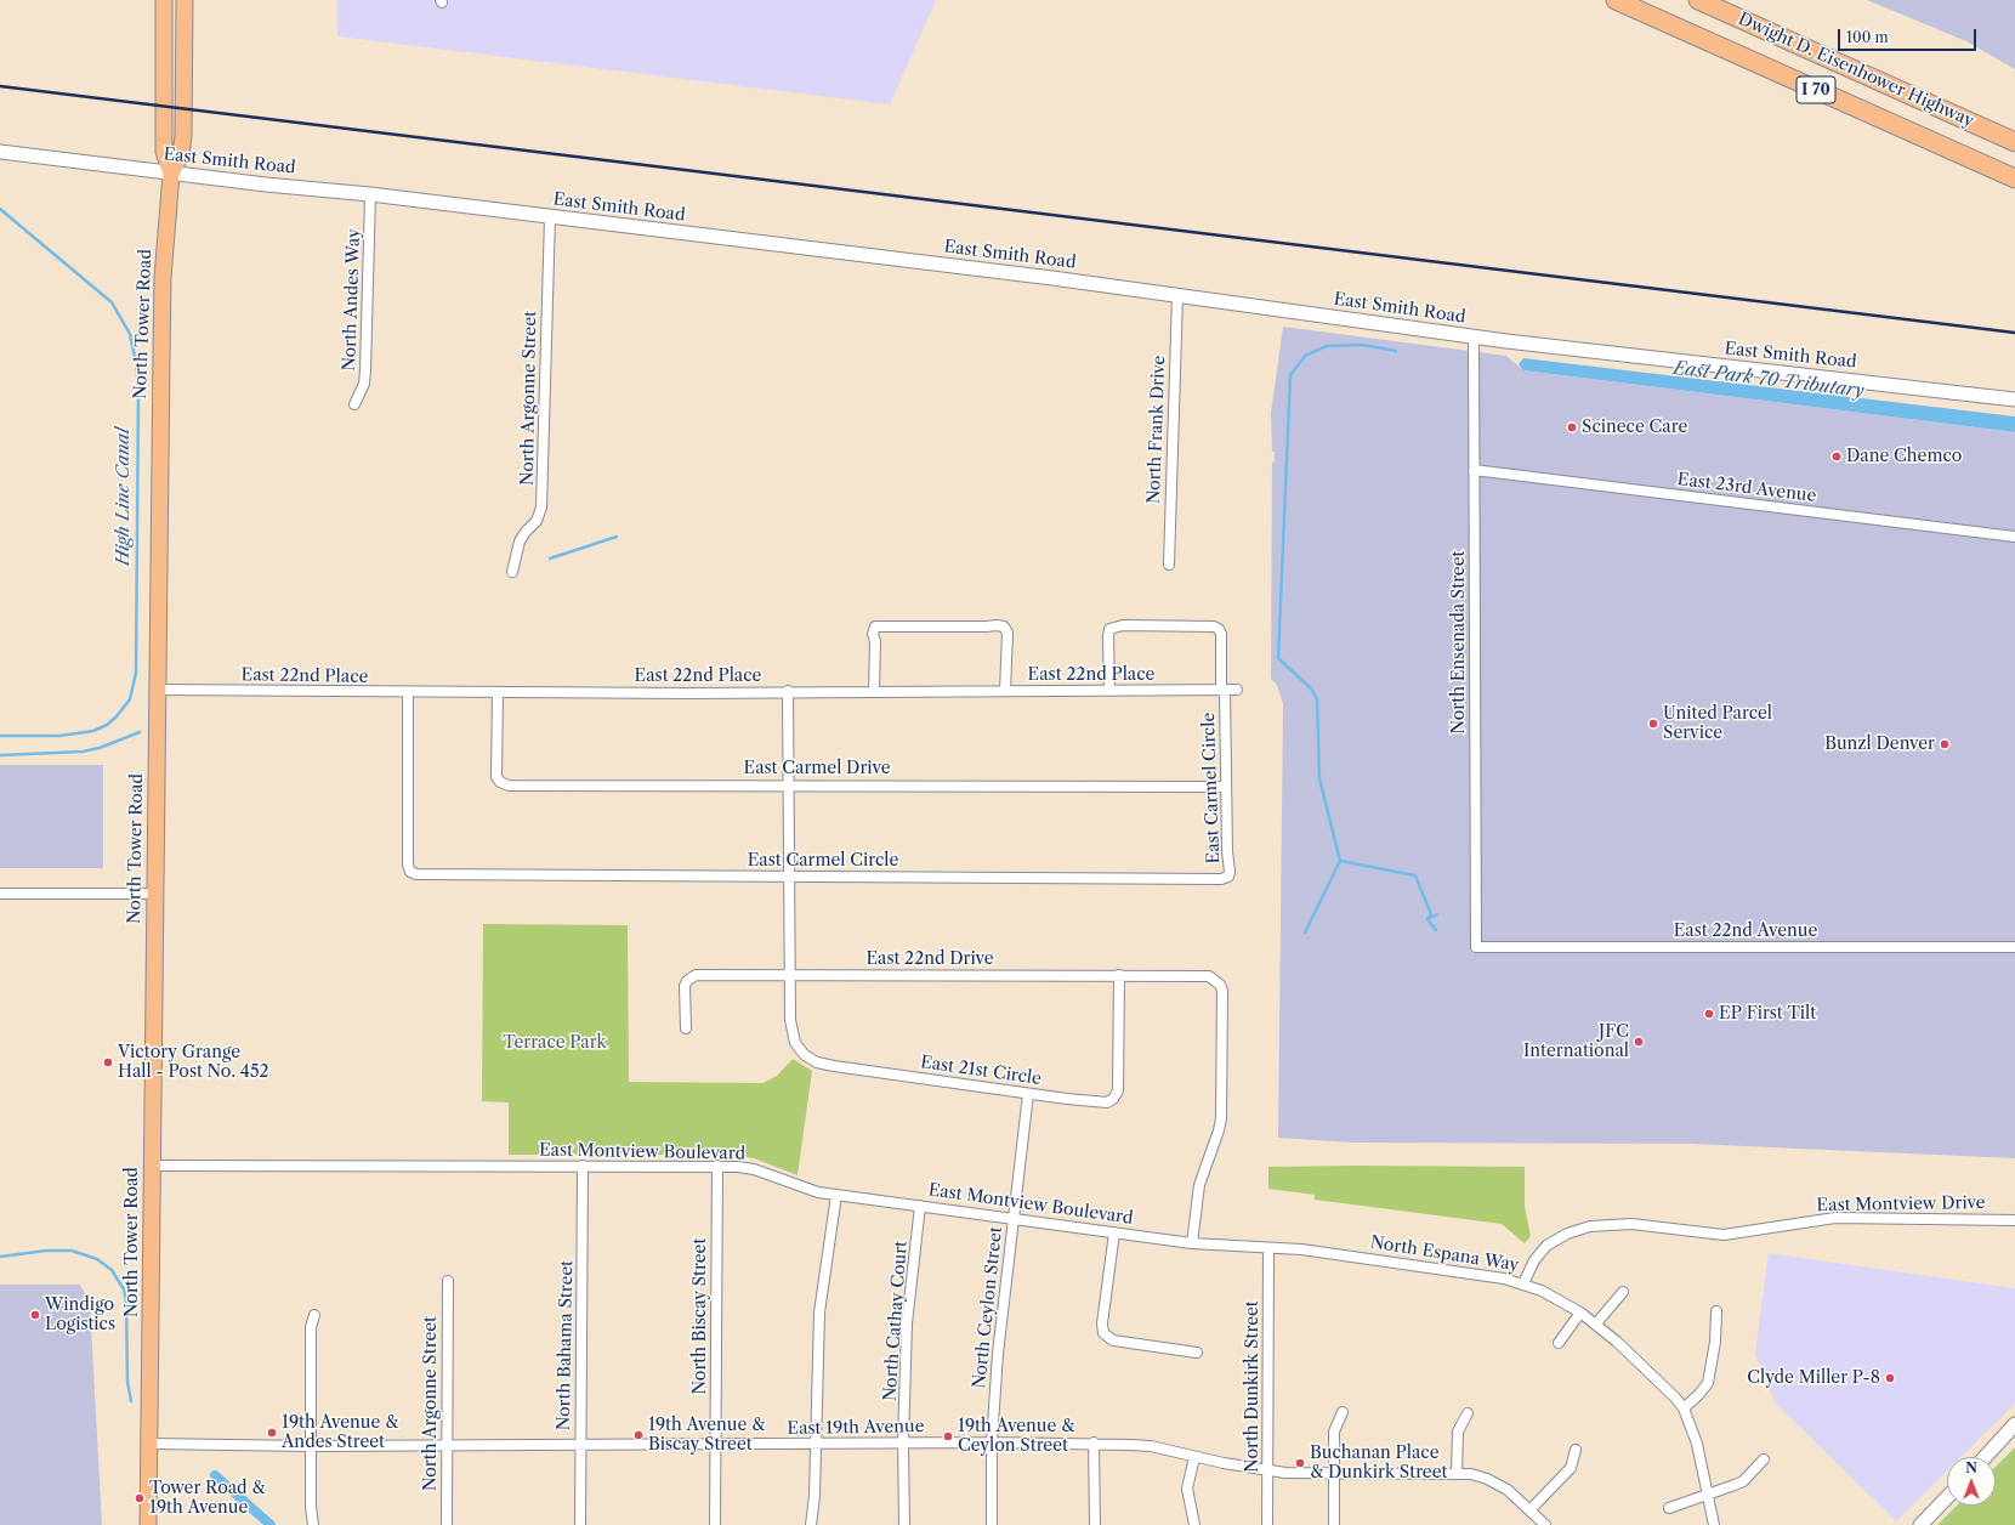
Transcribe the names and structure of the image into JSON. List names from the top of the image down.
{
  "streets": {
    "highway": ["Dwight D. Eisenhower Highway", "I 70"],
    "main road": ["North Tower Road"],
    "street": [
      "East Smith Road",
      "North Andes Way",
      "North Argonne Street",
      "North Frank Drive",
      "East 23rd Avenue",
      "North Ensenada Street",
      "East 22nd Place",
      "East Carmel Drive",
      "East Carmel Circle",
      "East 22nd Avenue",
      "East 22nd Drive",
      "East 21st Circle",
      "East Montview Boulevard",
      "East Montview Drive",
      "North Espana Way",
      "North Ceylon Street",
      "North Biscay Street",
      "North Cathay Court",
      "North Bahama Street",
      "North Dunkirk Street",
      "East 19th Avenue"
    ]
  },
  "crossings": [
    ["East Smith Road", "North Andes Way"],
    ["East Smith Road", "North Tower Road"],
    ["East Smith Road", "North Argonne Street"],
    ["East Smith Road", "North Frank Drive"],
    ["East Smith Road", "North Ensenada Street"],
    ["North Tower Road", "East 22nd Place"],
    ["North Tower Road", "East Montview Boulevard"],
    ["North Tower Road", "East 19th Avenue"],
    ["North Argonne Street", "East 19th Avenue"],
    ["East 23rd Avenue", "North Ensenada Street"],
    ["North Ensenada Street", "East 22nd Avenue"],
    ["East 22nd Place", "East Carmel Drive"],
    ["East 22nd Place", "East Carmel Circle"],
    ["East 22nd Place", "East 21st Circle"],
    ["East Carmel Drive", "East Carmel Circle"],
    ["East Carmel Drive", "East 21st Circle"],
    ["East Carmel Circle", "East 21st Circle"],
    ["East 22nd Drive", "East 21st Circle"],
    ["East 22nd Drive", "East Montview Boulevard"],
    ["East 21st Circle", "North Ceylon Street"],
    ["East Montview Boulevard", "North Espana Way"],
    ["East Montview Boulevard", "North Ceylon Street"],
    ["East Montview Boulevard", "North Biscay Street"],
    ["East Montview Boulevard", "North Cathay Court"],
    ["East Montview Boulevard", "North Bahama Street"],
    ["East Montview Boulevard", "North Dunkirk Street"],
    ["East Montview Drive", "North Espana Way"],
    ["North Espana Way", "North Dunkirk Street"],
    ["North Ceylon Street", "East 19th Avenue"],
    ["North Biscay Street", "East 19th Avenue"],
    ["North Cathay Court", "East 19th Avenue"],
    ["North Bahama Street", "East 19th Avenue"],
    ["North Dunkirk Street", "East 19th Avenue"]
  ],
  "water": ["East Park 70 Tributary", "High Line Canal"],
  "parks": ["Terrace Park"],
  "places": [
    "Scinece Care",
    "Dane Chemco",
    "United Parcel Service",
    "Bunzl Denver",
    "EP First Tilt",
    "JFC International",
    "Victory Grange Hall - Post No. 452",
    "Windigo Logistics",
    "Clyde Miller P-8",
    "19th Avenue & Andes Street",
    "19th Avenue & Biscay Street",
    "19th Avenue & Ceylon Street",
    "Buchanan Place & Dunkirk Street",
    "Tower Road & 19th Avenue"
  ],
  "scale_bar": "100 m",
  "north": "top"
}
